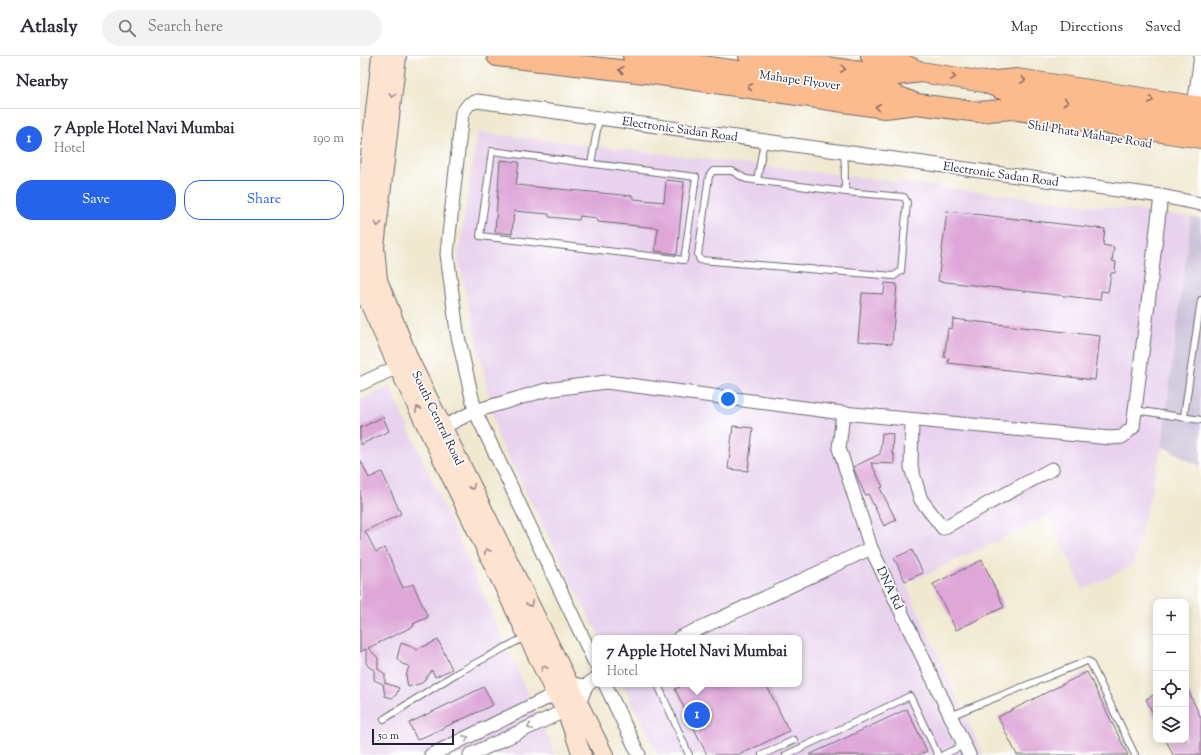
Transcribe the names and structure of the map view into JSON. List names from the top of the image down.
{
  "streets": {
    "main road": ["Mahape Flyover", "Shil Phata Mahape Road", "South Central Road"],
    "street": ["Electronic Sadan Road", "DNA Rd"]
  },
  "scale_bar": "50 m",
  "page": {
    "header": "Atlasly",
    "search": "Search here",
    "nav": ["Map", "Directions", "Saved"],
    "heading": "Nearby",
    "list": [
      {
        "mark": "1",
        "name": "7 Apple Hotel Navi Mumbai",
        "note": "Hotel",
        "value": "190 m"
      }
    ],
    "buttons": ["Save", "Share"],
    "map_buttons": ["+", "−"],
    "popup": ["7 Apple Hotel Navi Mumbai", "Hotel"],
    "pins": "1",
    "scale": "50 m"
  }
}
